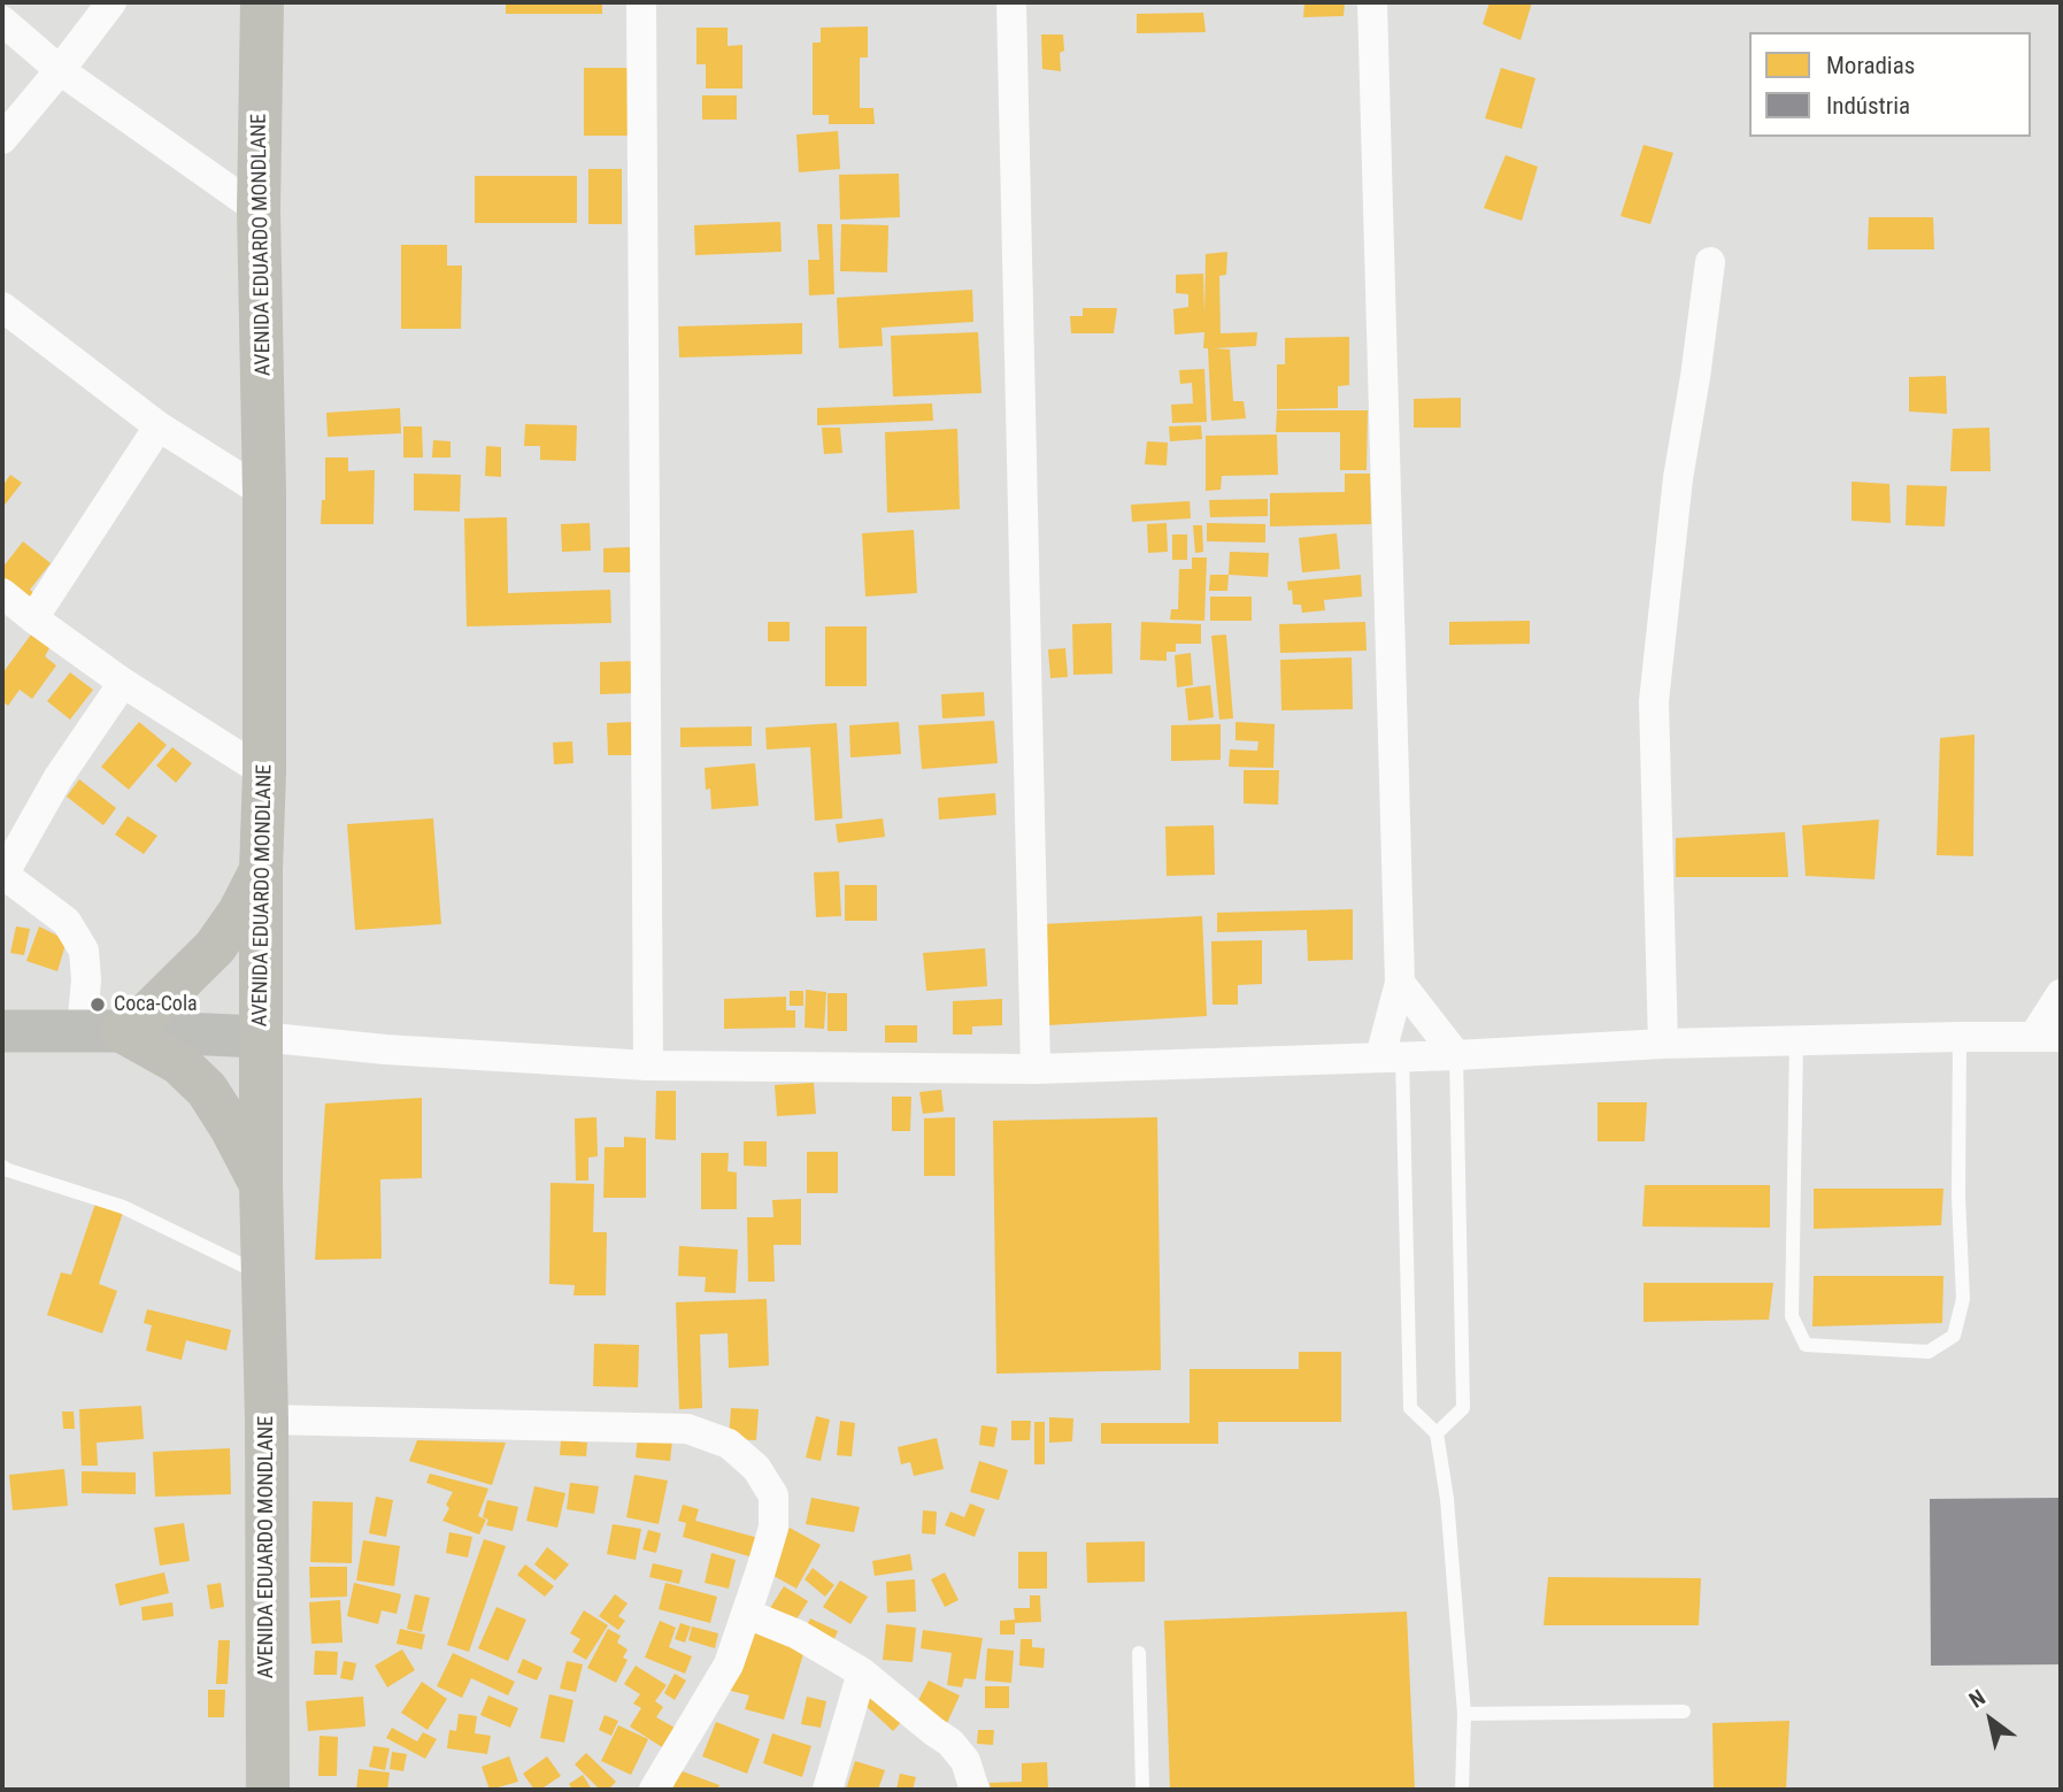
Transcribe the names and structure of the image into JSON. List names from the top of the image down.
{
  "streets": {
    "main road": ["AVENIDA EDUARDO MONDLANE"]
  },
  "places": ["Coca-Cola"],
  "legend": ["Moradias", "Indústria"],
  "north": "top left"
}
